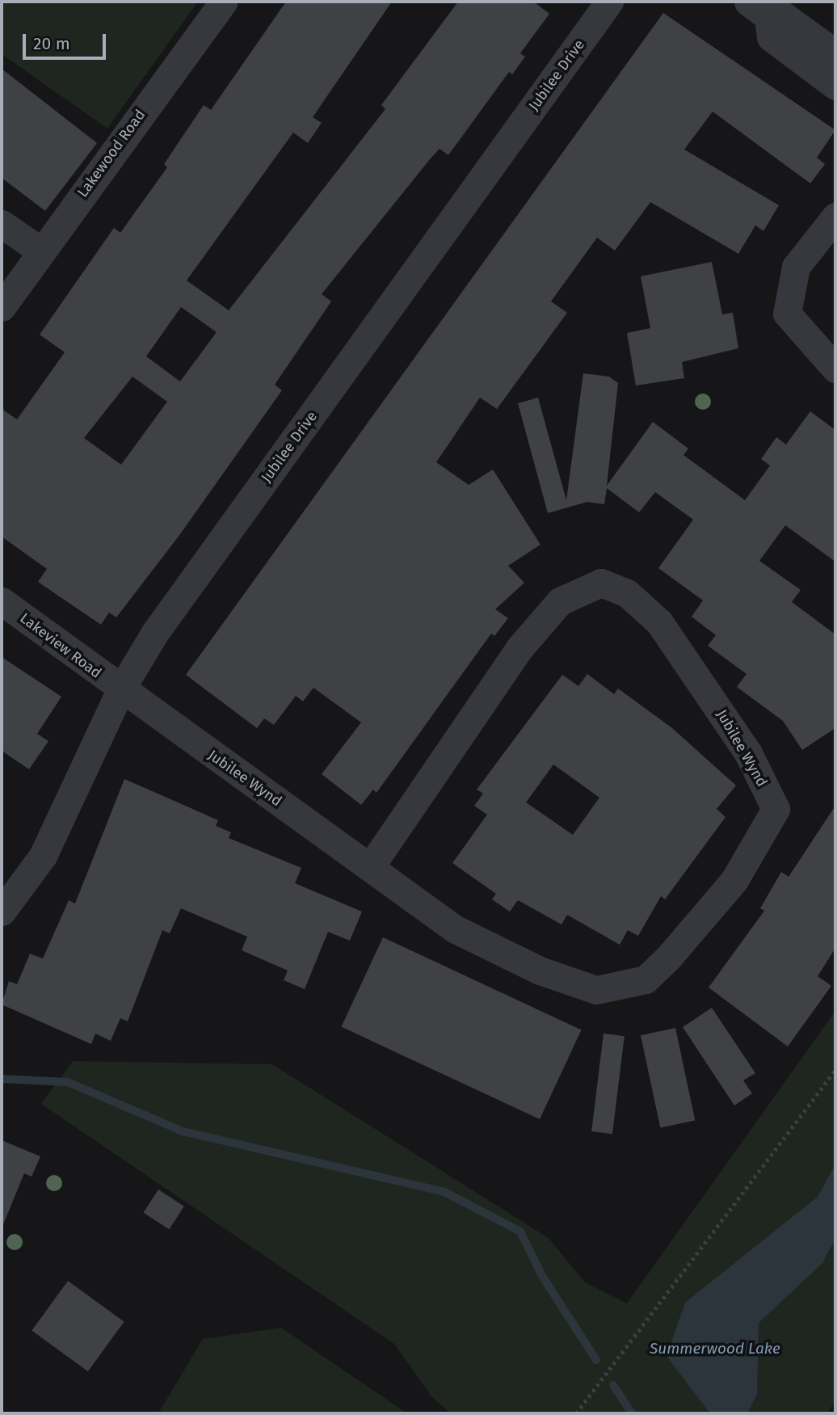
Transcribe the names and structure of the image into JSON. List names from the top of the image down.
{
  "streets": {
    "street": [
      "Jubilee Drive",
      "Lakewood Road",
      "Lakeview Road",
      "Jubilee Wynd"
    ]
  },
  "crossings": [
    ["Jubilee Drive", "Lakeview Road"],
    ["Jubilee Drive", "Jubilee Wynd"],
    ["Lakeview Road", "Jubilee Wynd"]
  ],
  "water": ["Summerwood Lake"],
  "scale_bar": "20 m"
}
